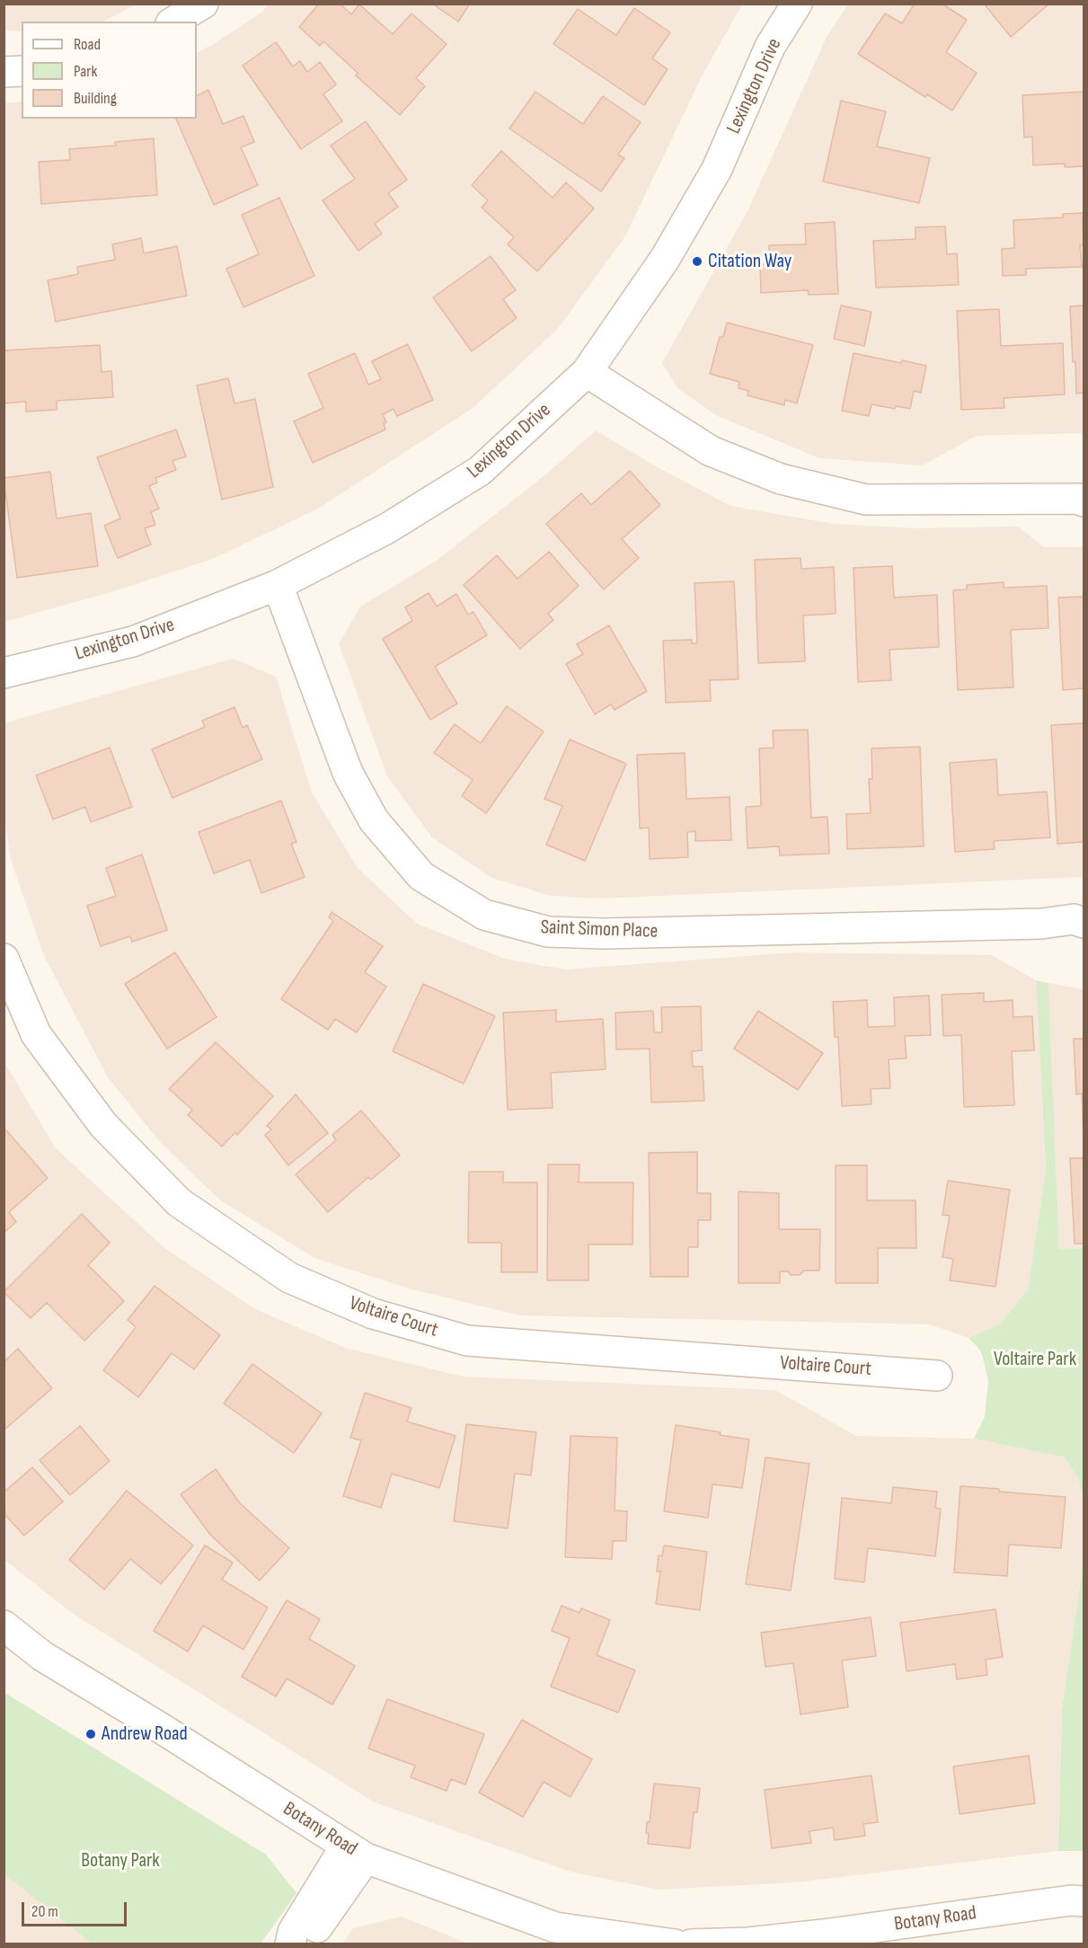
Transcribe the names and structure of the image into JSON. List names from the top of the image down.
{
  "streets": {
    "street": [
      "Lexington Drive",
      "Saint Simon Place",
      "Voltaire Court",
      "Botany Road"
    ]
  },
  "crossings": [
    ["Lexington Drive", "Saint Simon Place"]
  ],
  "parks": ["Voltaire Park", "Botany Park"],
  "places": ["Citation Way", "Andrew Road"],
  "legend": ["Road", "Park", "Building"],
  "scale_bar": "20 m"
}
